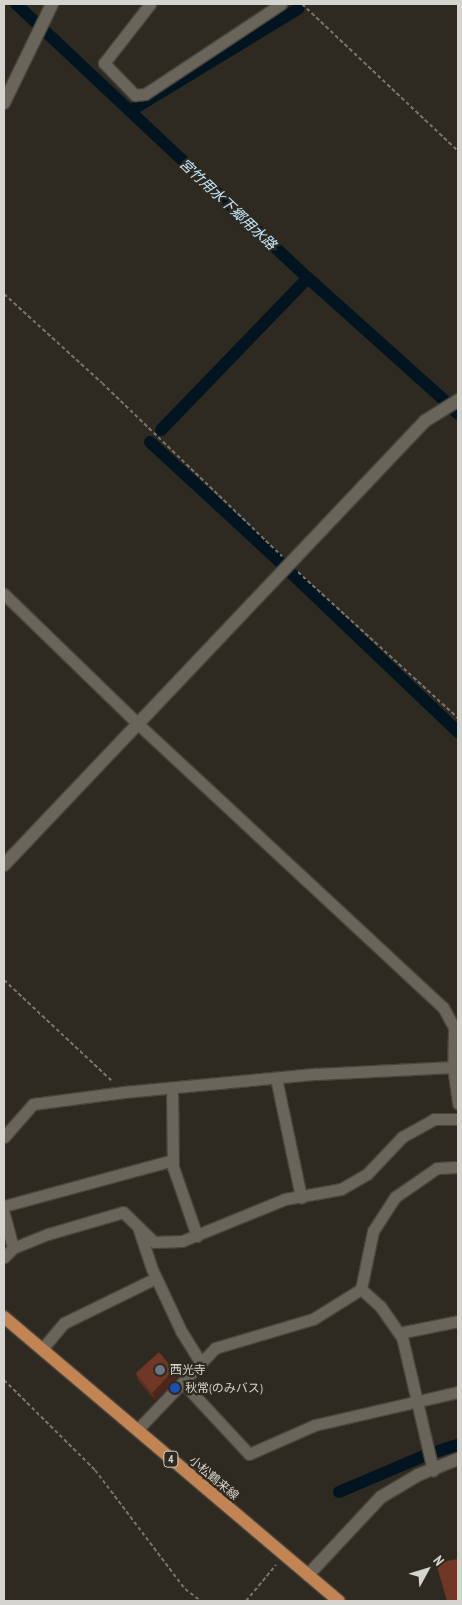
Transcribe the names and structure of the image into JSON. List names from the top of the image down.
{
  "streets": {
    "main road": ["4", "小松鶴来線"]
  },
  "water": ["宮竹用水下郷用水路"],
  "places": ["西光寺", "秋常(のみバス)"],
  "north": "top right"
}
